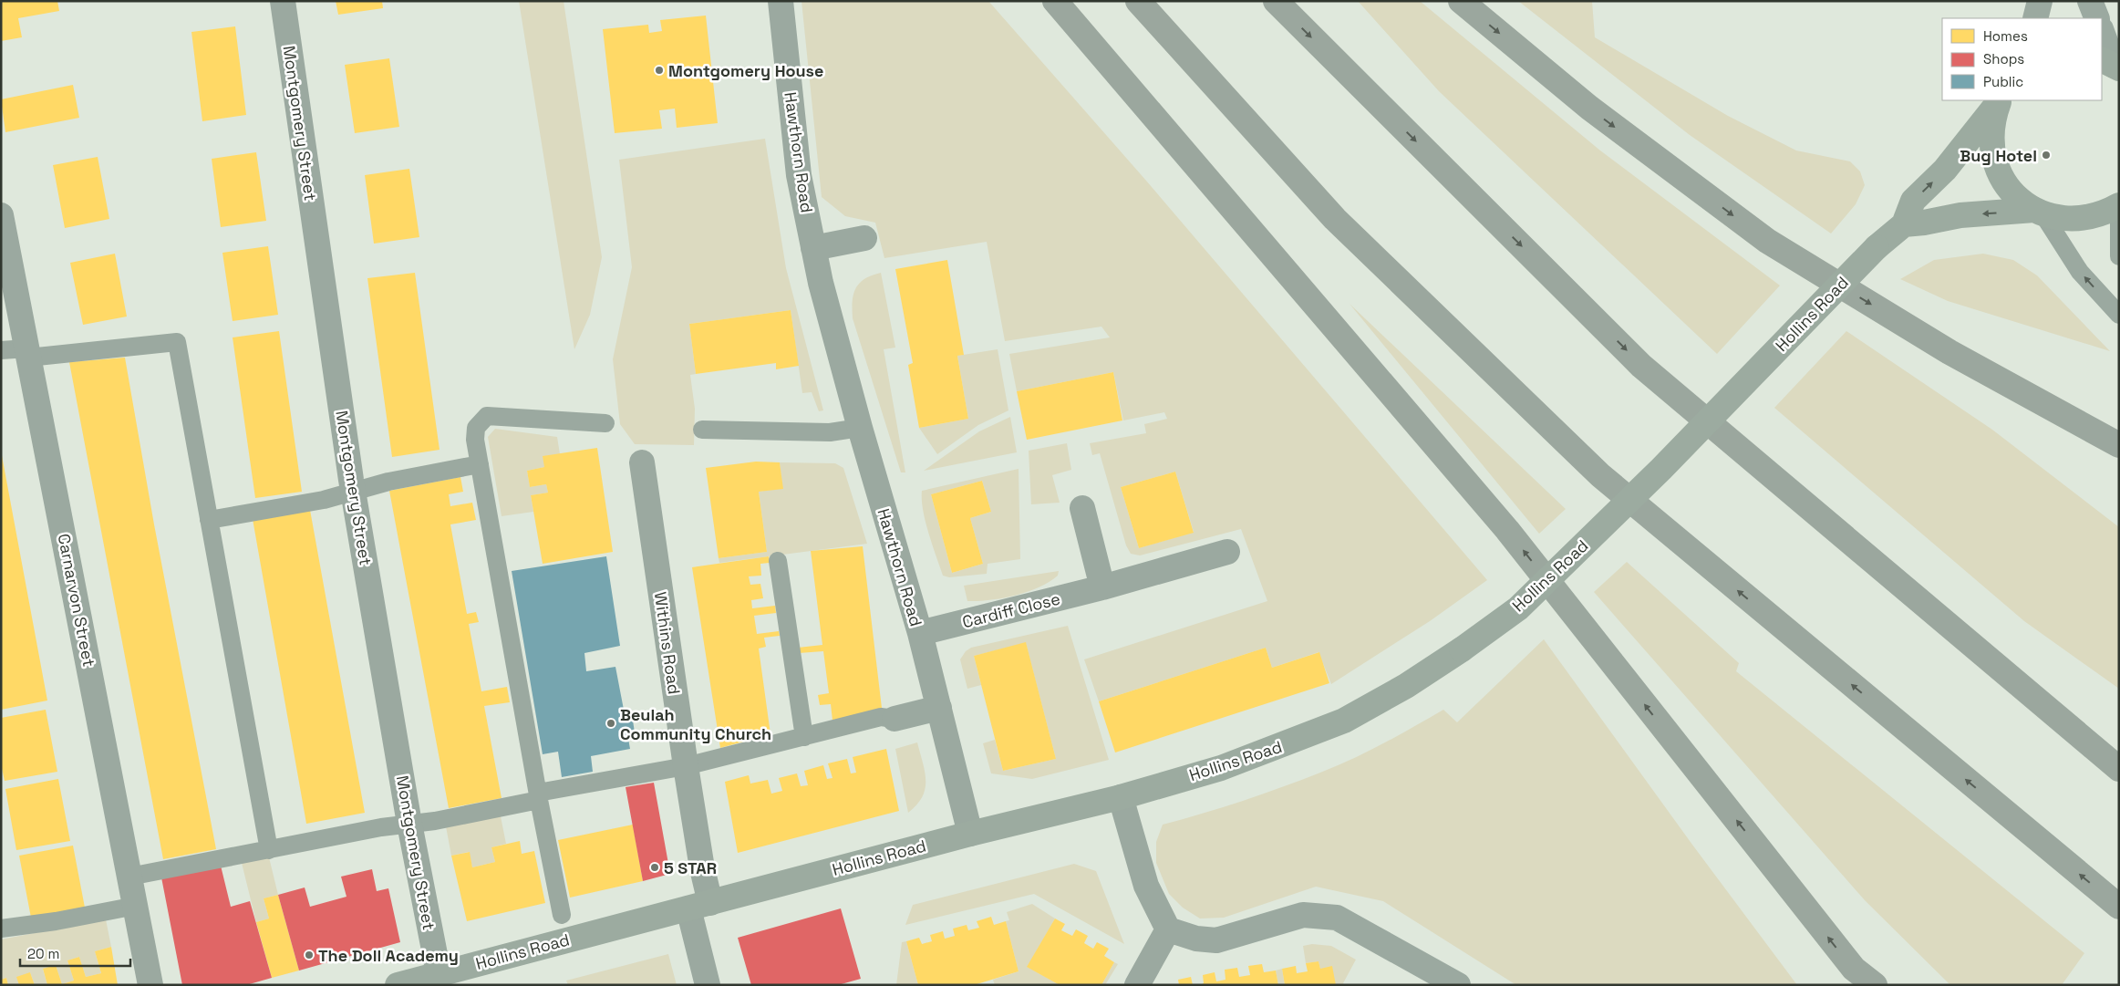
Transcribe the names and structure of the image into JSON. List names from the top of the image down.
{
  "streets": {
    "main road": ["Hollins Road"],
    "street": [
      "Montgomery Street",
      "Hawthorn Road",
      "Carnarvon Street",
      "Cardiff Close",
      "Withins Road"
    ]
  },
  "crossings": [
    ["Montgomery Street", "Hollins Road"],
    ["Hawthorn Road", "Hollins Road"],
    ["Hawthorn Road", "Cardiff Close"],
    ["Hollins Road", "Withins Road"]
  ],
  "places": [
    "Montgomery House",
    "Bug Hotel",
    "Beulah Community Church",
    "5 STAR",
    "The Doll Academy"
  ],
  "legend": ["Homes", "Shops", "Public"],
  "scale_bar": "20 m"
}
